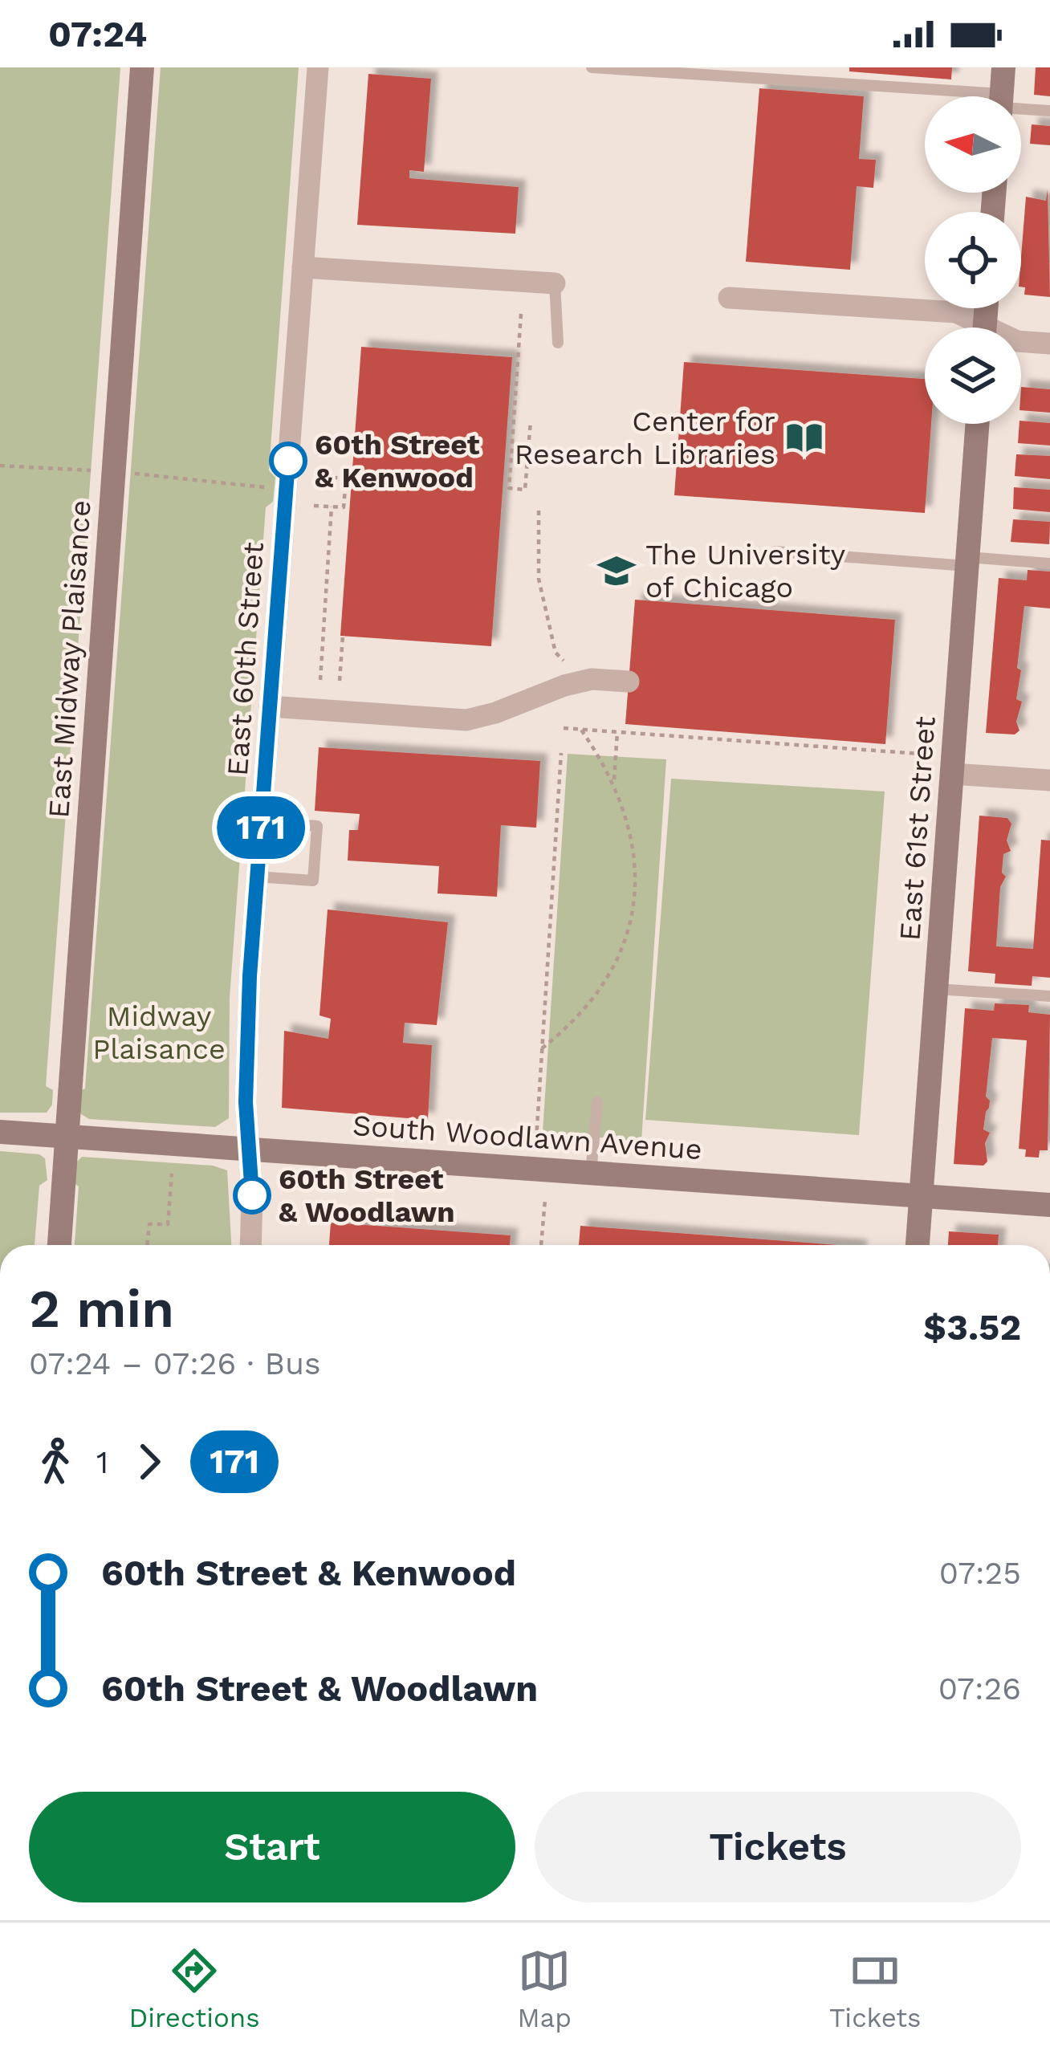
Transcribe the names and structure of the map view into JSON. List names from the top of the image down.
{
  "streets": {
    "street": [
      "East Midway Plaisance",
      "East 60th Street",
      "East 61st Street",
      "South Woodlawn Avenue"
    ]
  },
  "crossings": [
    ["East Midway Plaisance", "South Woodlawn Avenue"],
    ["East 60th Street", "South Woodlawn Avenue"],
    ["East 61st Street", "South Woodlawn Avenue"]
  ],
  "parks": ["Midway Plaisance"],
  "places": {
    "library": ["Center for Research Libraries"],
    "other": ["60th Street & Kenwood", "60th Street & Woodlawn"],
    "school or university": ["The University of Chicago"]
  },
  "lines": ["bus line 171"],
  "north": "left",
  "page": {
    "status": "07:24",
    "on_map": "171",
    "heading": ["2 min", "07:24 – 07:26 · Bus", "$3.52"],
    "legs": ["1", "171"],
    "list": [
      {
        "name": "60th Street & Kenwood",
        "value": "07:25"
      },
      {
        "name": "60th Street & Woodlawn",
        "value": "07:26"
      }
    ],
    "buttons": ["Start", "Tickets"],
    "tabs": ["Directions", "Map", "Tickets"]
  }
}
